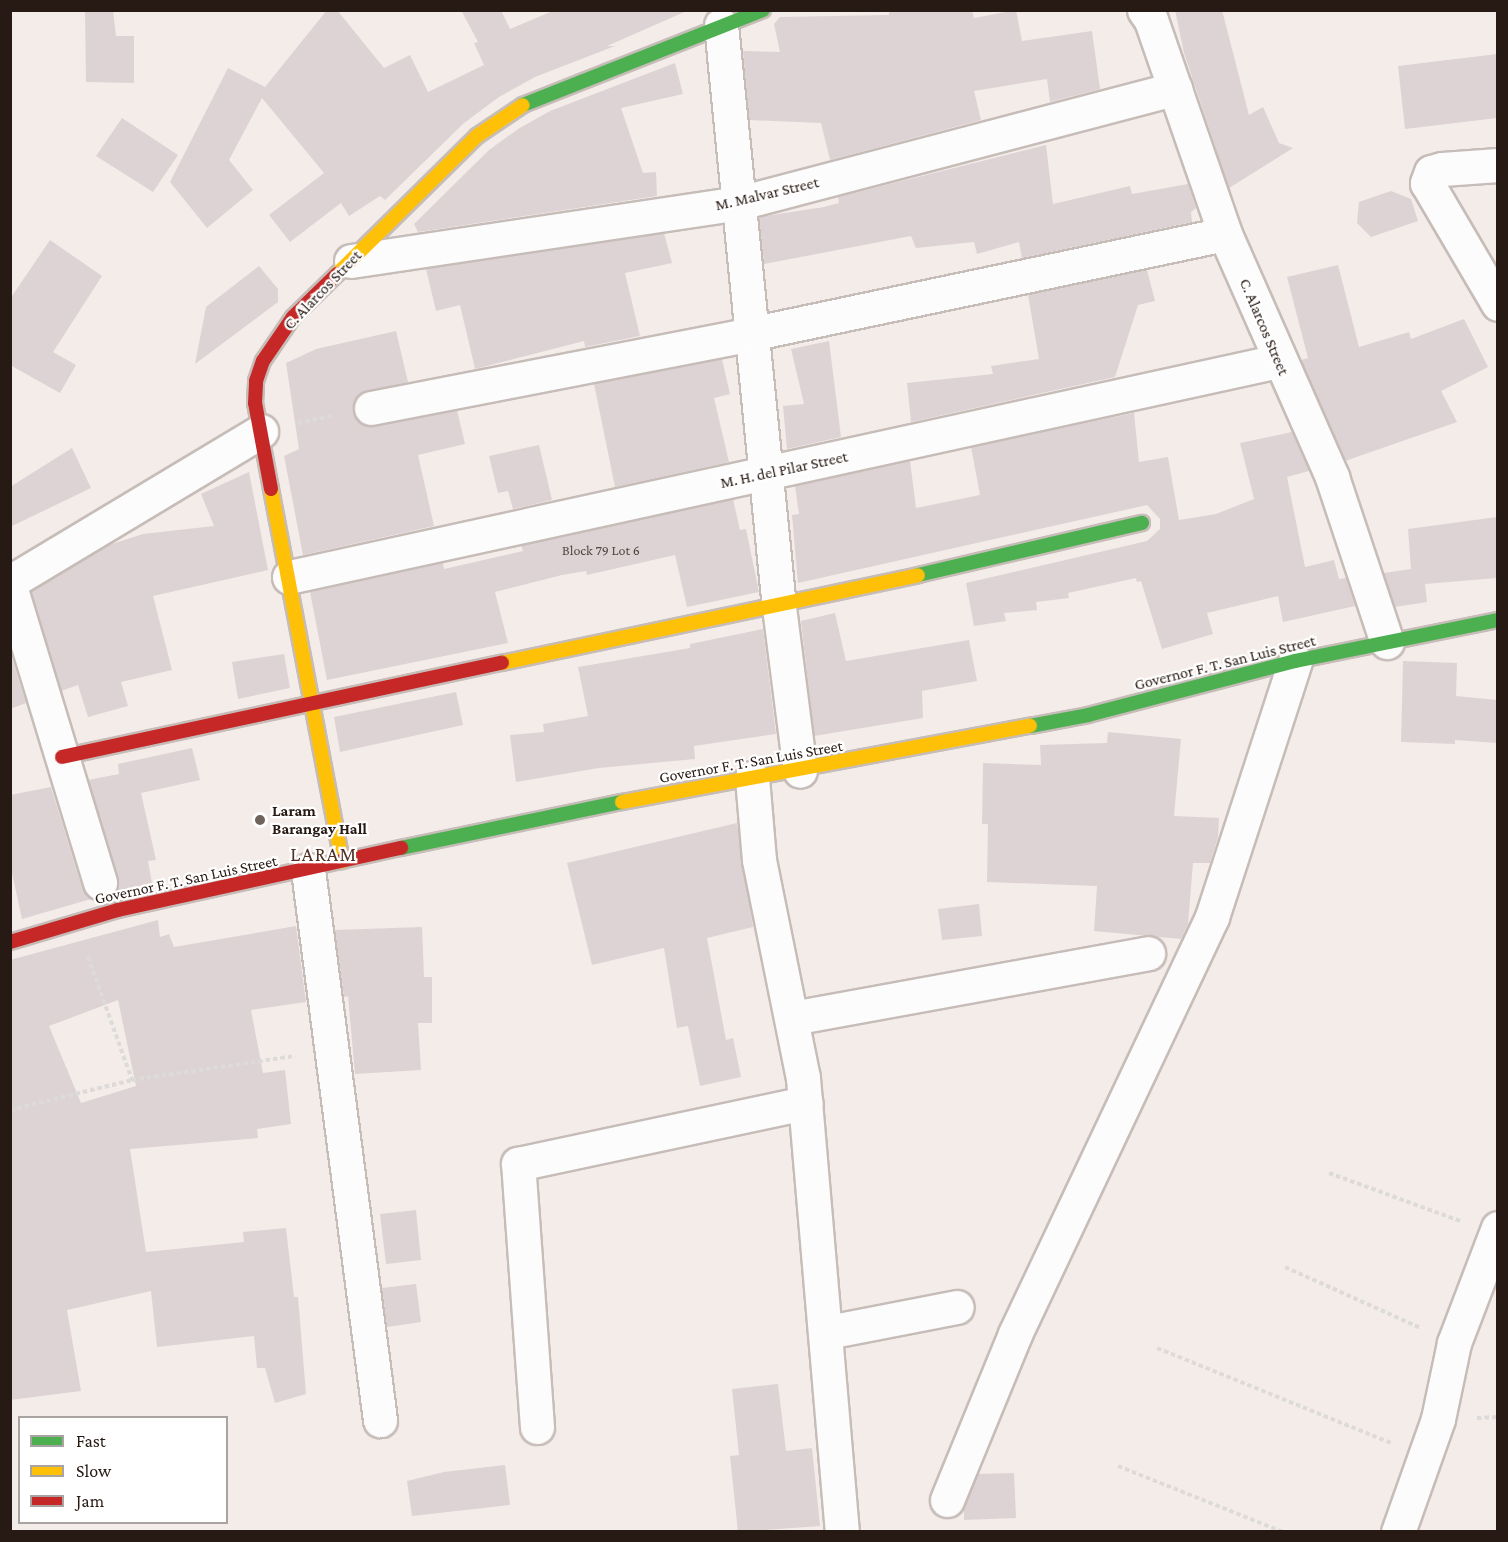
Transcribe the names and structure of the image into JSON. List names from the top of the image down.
{
  "streets": {
    "street": [
      "M. Malvar Street",
      "C. Alarcos Street",
      "M. H. del Pilar Street",
      "Governor F. T. San Luis Street"
    ]
  },
  "crossings": [
    ["M. Malvar Street", "C. Alarcos Street"],
    ["C. Alarcos Street", "M. H. del Pilar Street"],
    ["C. Alarcos Street", "Governor F. T. San Luis Street"]
  ],
  "districts": ["LARAM"],
  "places": ["Laram Barangay Hall"],
  "house_numbers": ["Block 79 Lot 6"],
  "legend": ["Fast", "Slow", "Jam"]
}
